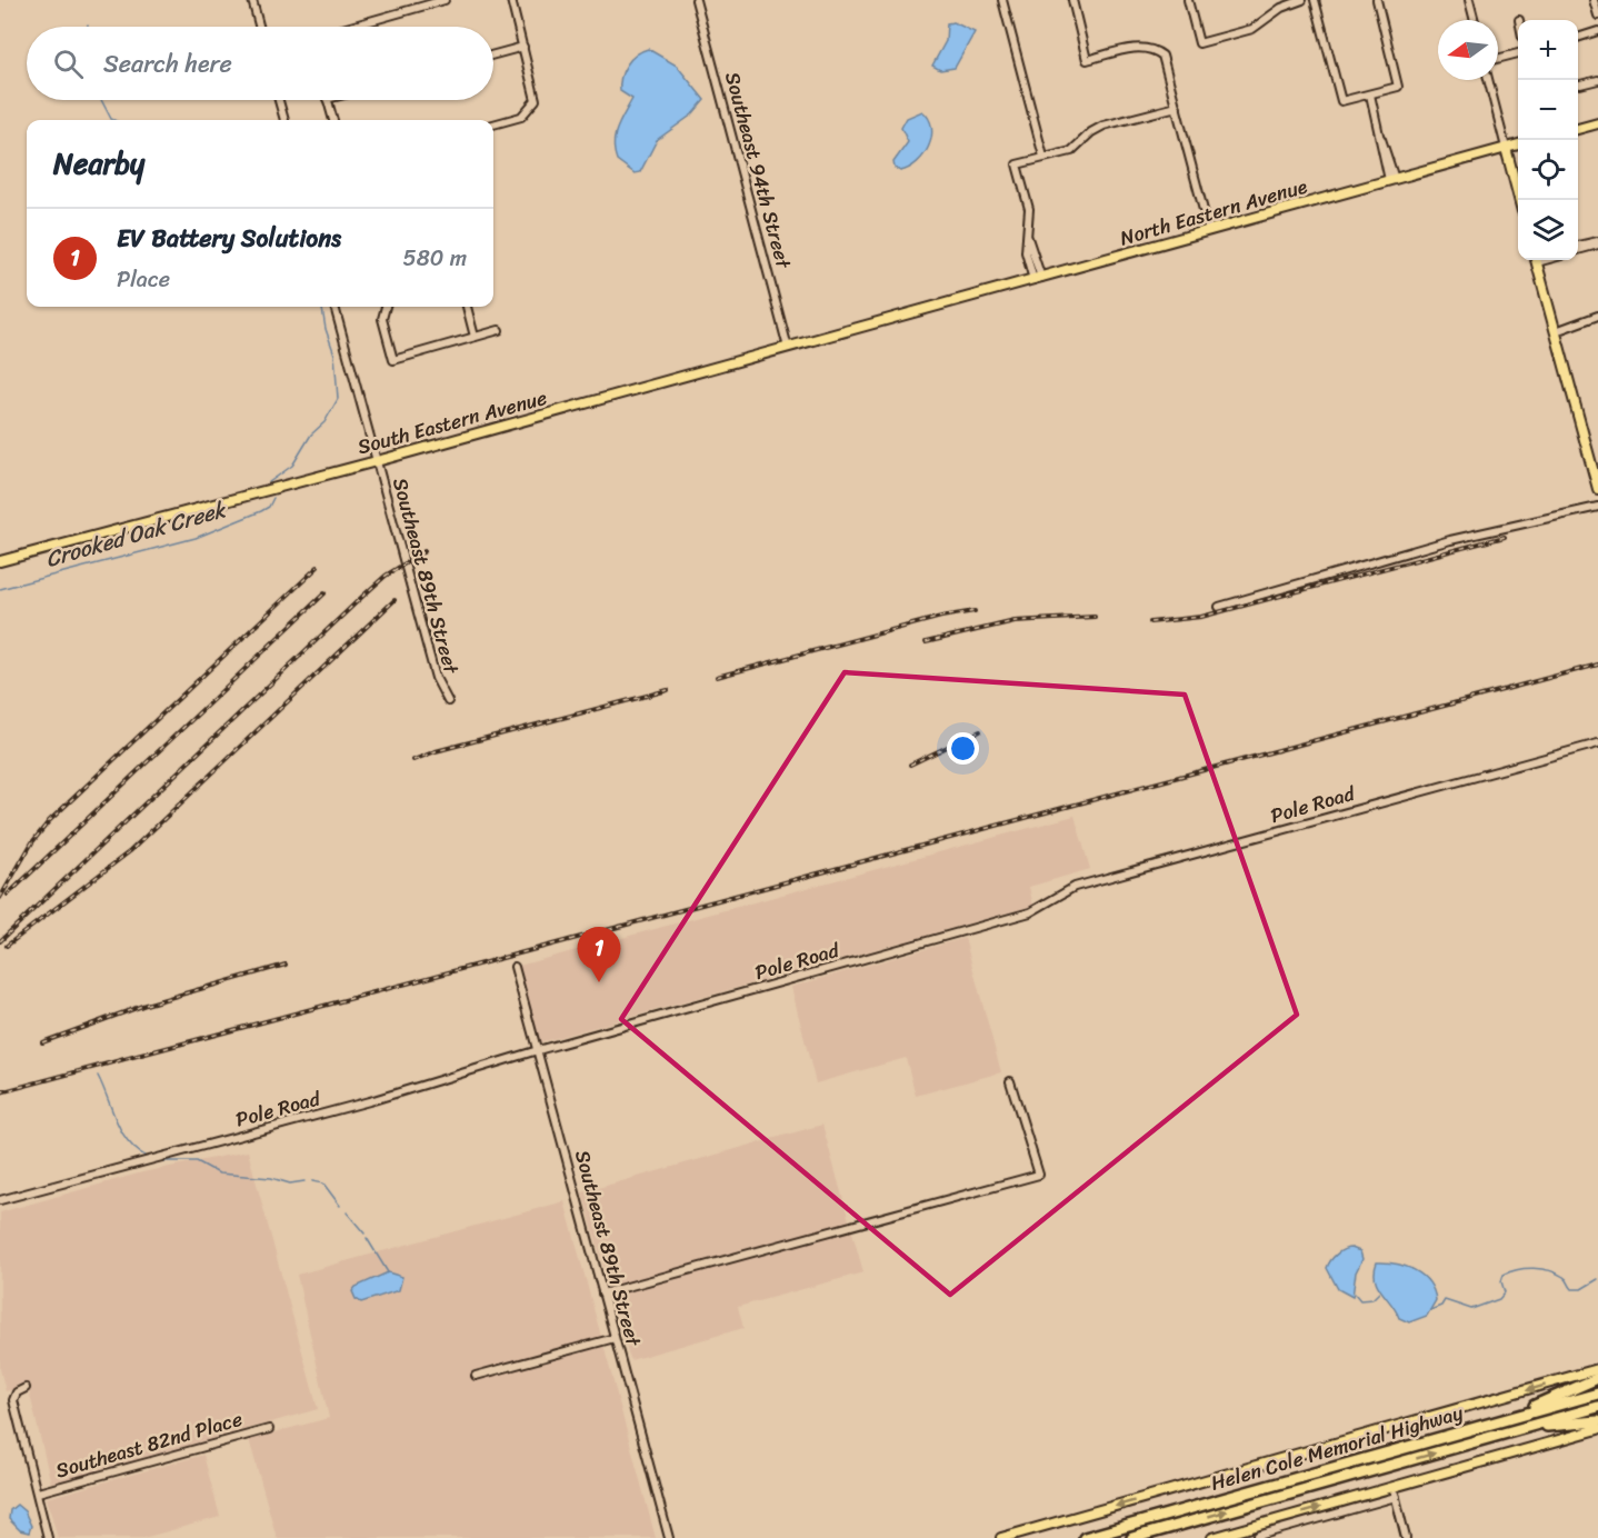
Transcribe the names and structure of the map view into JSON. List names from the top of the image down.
{
  "streets": {
    "highway": ["Helen Cole Memorial Highway"],
    "main road": ["North Eastern Avenue", "South Eastern Avenue"],
    "street": [
      "Southeast 94th Street",
      "Southeast 89th Street",
      "Pole Road",
      "Southeast 82nd Place"
    ]
  },
  "crossings": [
    ["Southeast 94th Street", "South Eastern Avenue"],
    ["North Eastern Avenue", "South Eastern Avenue"],
    ["South Eastern Avenue", "Southeast 89th Street"],
    ["Southeast 89th Street", "Pole Road"]
  ],
  "water": ["Crooked Oak Creek"],
  "north": "left",
  "page": {
    "map_buttons": ["+", "−"],
    "search": "Search here",
    "heading": "Nearby",
    "list": [
      {
        "mark": "1",
        "name": "EV Battery Solutions",
        "note": "Place",
        "value": "580 m"
      }
    ],
    "pins": "1"
  }
}
